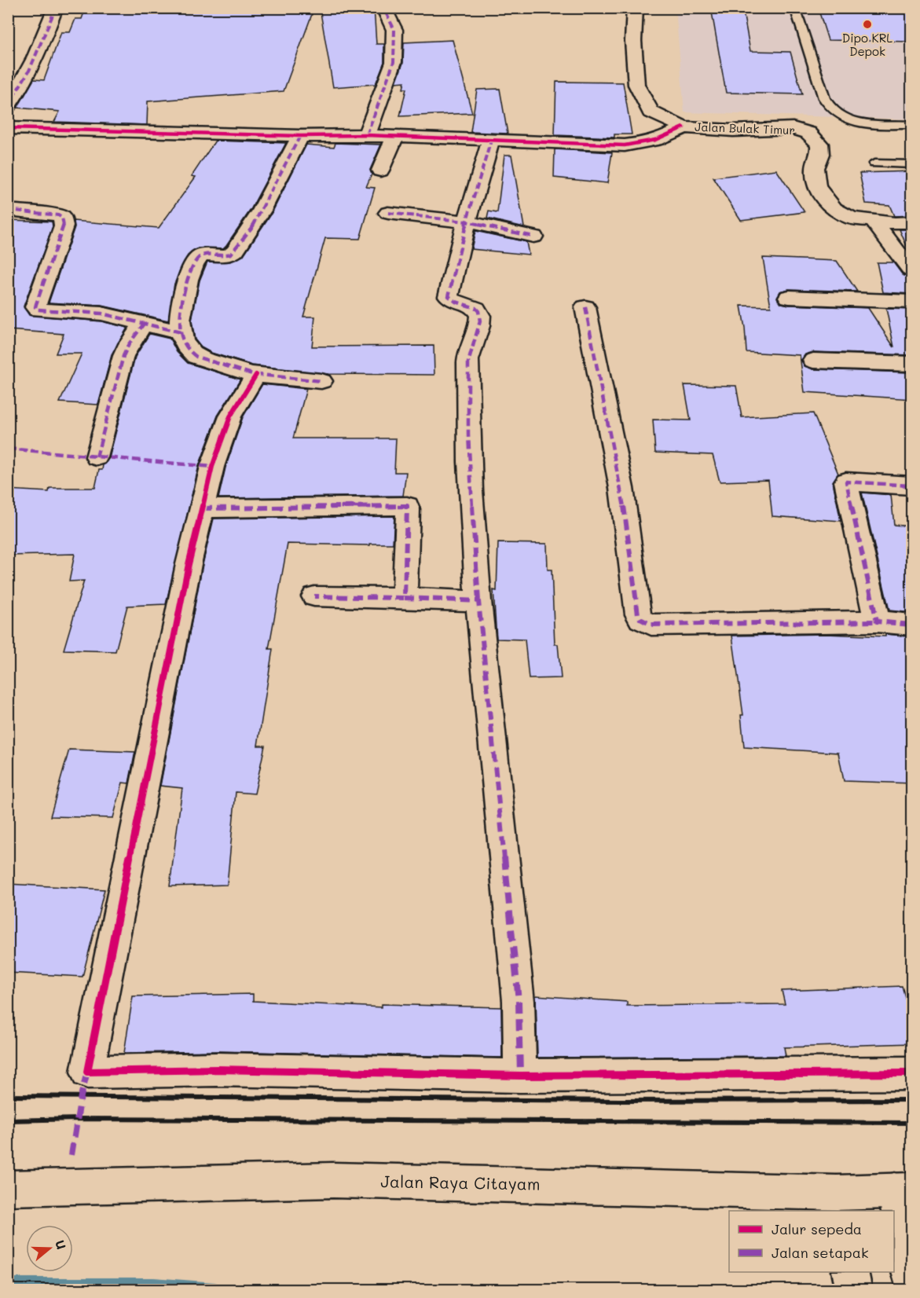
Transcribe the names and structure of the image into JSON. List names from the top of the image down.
{
  "streets": {
    "street": ["Jalan Bulak Timur", "Jalan Raya Citayam"]
  },
  "places": ["Dipo KRL Depok"],
  "legend": ["Jalur sepeda", "Jalan setapak"],
  "north": "right"
}
